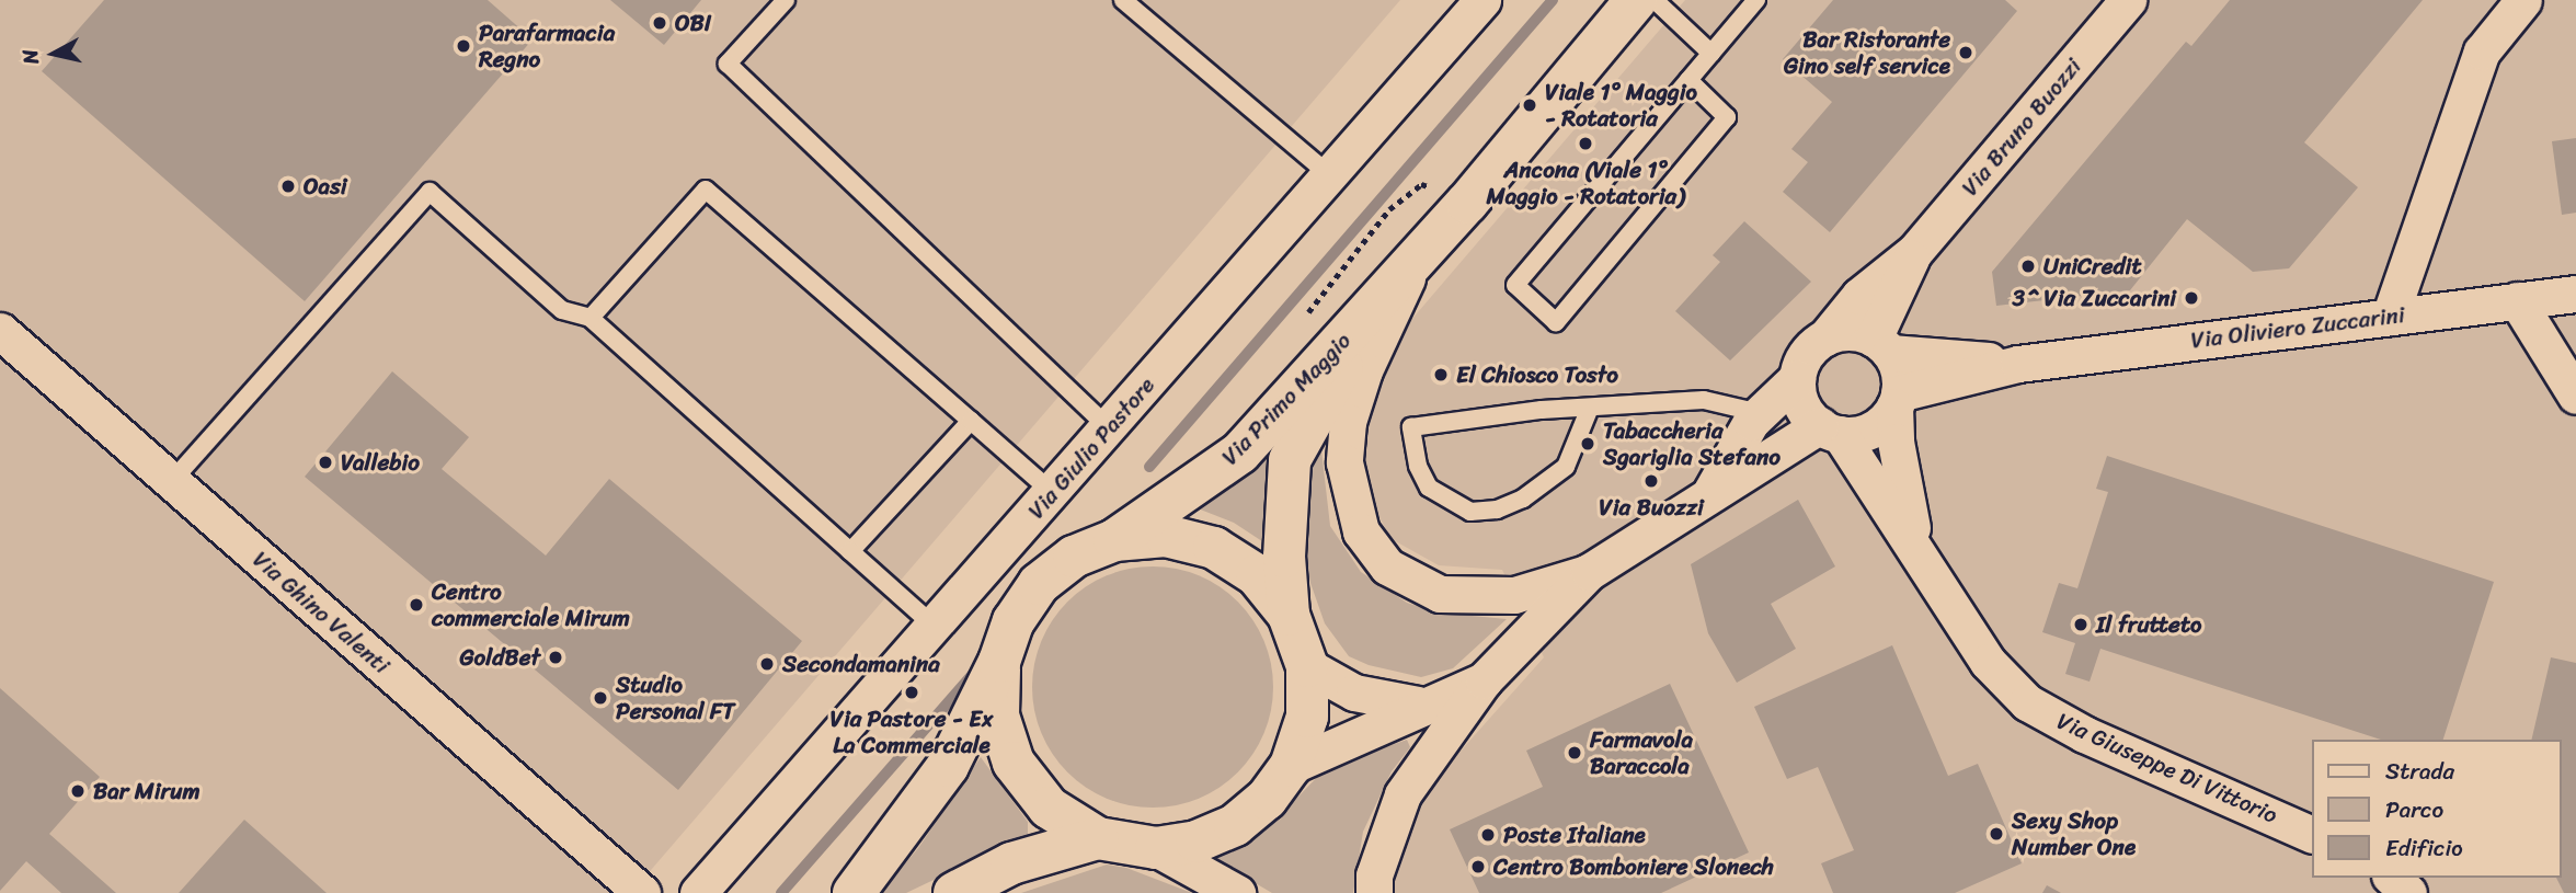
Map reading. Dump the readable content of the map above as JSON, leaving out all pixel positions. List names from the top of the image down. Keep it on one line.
{"streets":{"main road":["Via Primo Maggio"],"street":["Via Bruno Buozzi","Via Oliviero Zuccarini","Via Giulio Pastore","Via Ghino Valenti","Via Giuseppe Di Vittorio"]},"crossings":[["Via Bruno Buozzi","Via Oliviero Zuccarini"],["Via Bruno Buozzi","Via Primo Maggio"],["Via Bruno Buozzi","Via Giuseppe Di Vittorio"],["Via Oliviero Zuccarini","Via Giuseppe Di Vittorio"]],"places":["OBI","Parafarmacia Regno","Bar Ristorante Gino self service","Viale 1° Maggio - Rotatoria","Ancona (Viale 1° Maggio - Rotatoria)","Oasi","UniCredit","3^ Via Zuccarini","El Chiosco Tosto","Tabaccheria Sgariglia Stefano","Vallebio","Via Buozzi","Centro commerciale Mirum","Il frutteto","GoldBet","Secondamanina","Via Pastore - Ex La Commerciale","Studio Personal FT","Farmavola Baraccola","Bar Mirum","Sexy Shop Number One","Poste Italiane","Centro Bomboniere Slonech"],"legend":["Strada","Parco","Edificio"],"north":"left"}
